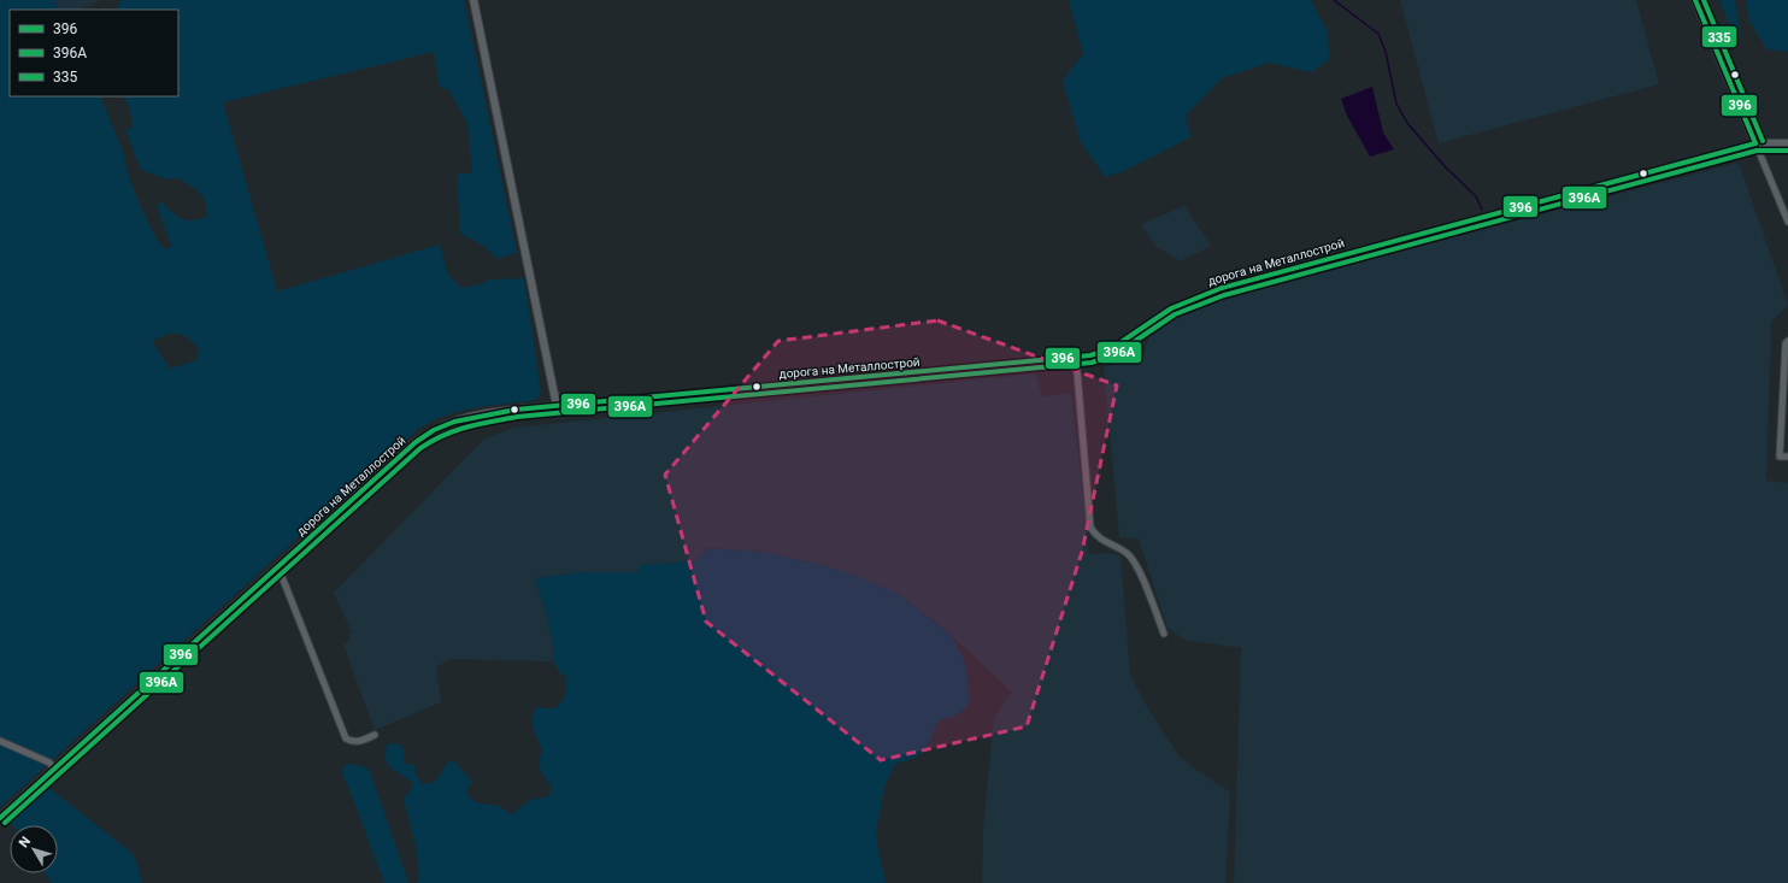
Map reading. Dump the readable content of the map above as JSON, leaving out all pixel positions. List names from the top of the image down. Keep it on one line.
{"streets":{"street":["дорога на Металлострой"]},"lines":["transit line 396","transit line 335","transit line 396А"],"legend":["396","396А","335"],"north":"top left"}
